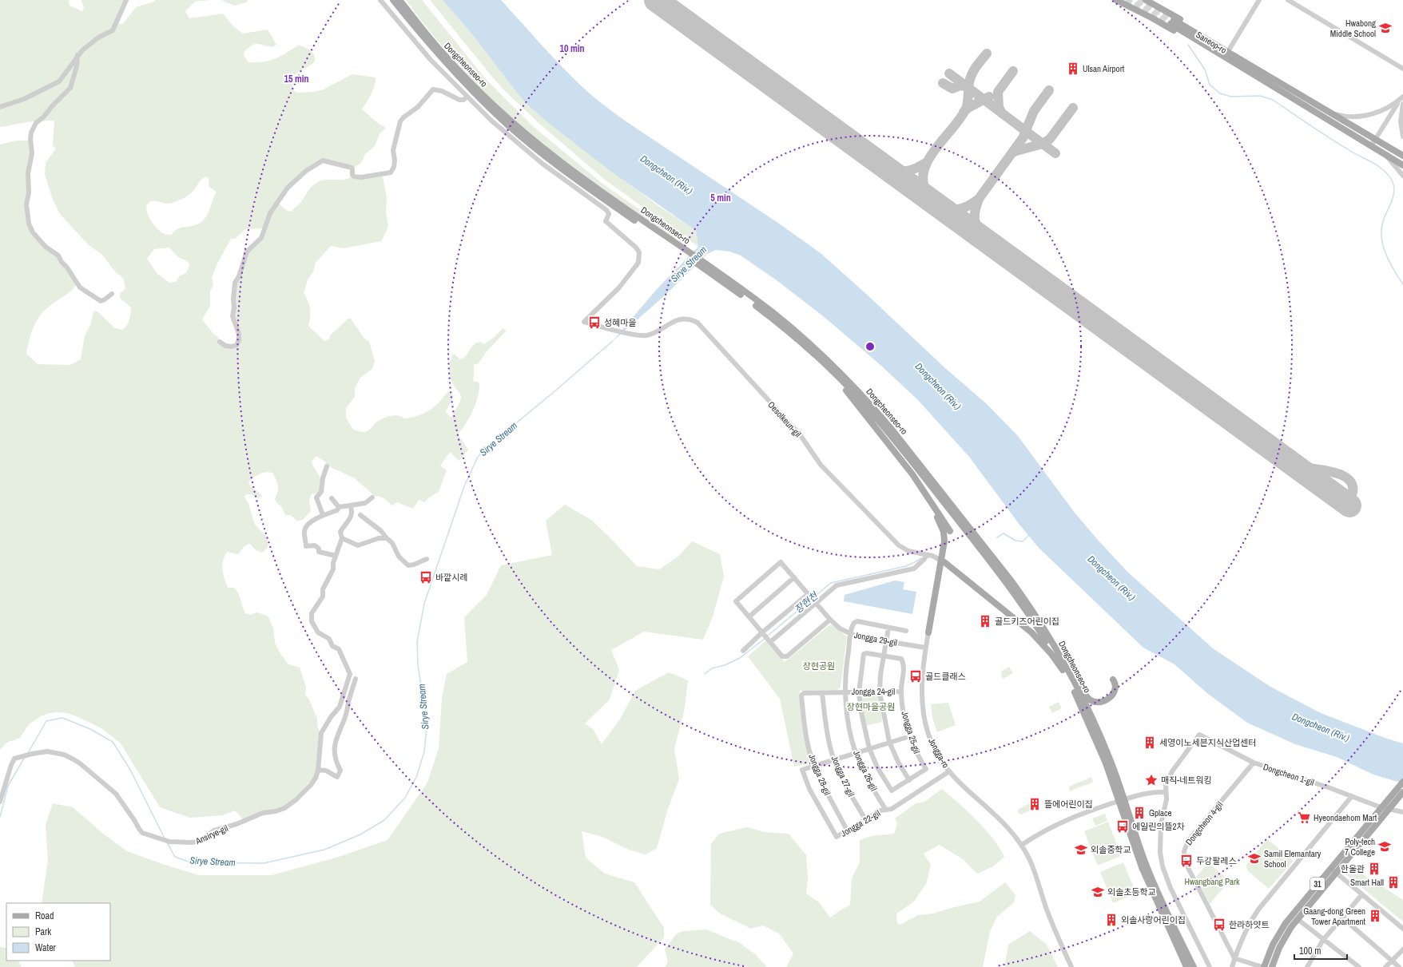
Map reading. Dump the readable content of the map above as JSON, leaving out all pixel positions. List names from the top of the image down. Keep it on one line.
{"streets":{"main road":["Saneop-ro","Dongcheonseo-ro","31"],"street":["Oesolkeun-gil","Jongga 29-gil","Jongga 24-gil","Jongga 25-gil","Jongga-ro","Jongga 26-gil","Jongga 28-gil","Dongcheon 1-gil","Jongga 27-gil","Jongga 22-gil","Dongcheon 4-gil","Ansirye-gil"]},"crossings":[["Jongga 29-gil","Jongga-ro"],["Jongga 29-gil","Jongga 26-gil"],["Jongga 24-gil","Jongga 25-gil"],["Jongga 24-gil","Jongga 26-gil"],["Jongga 24-gil","Jongga 28-gil"],["Jongga 24-gil","Jongga 27-gil"],["Jongga-ro","Jongga 22-gil"],["Jongga 26-gil","Jongga 22-gil"],["Jongga 28-gil","Jongga 22-gil"],["Dongcheon 1-gil","Dongcheon 4-gil"],["Dongcheon 1-gil","31"],["Jongga 27-gil","Jongga 22-gil"]],"water":["Dongcheon (Riv.)","Sirye Stream","장현천"],"parks":["장현공원","장현마을공원","Hwangbang Park"],"places":{"school or university":["Hwabong Middle School","Poly-tech 7 College","외솔중학교","Samil Elemantary School","외솔초등학교"],"building":["Ulsan Airport","골드키즈어린이집","세영이노세븐지식산업센터","뜰에어린이집","Gplace","한울관","Smart Hall","Gaang-dong Green Tower Apartment","외솔사랑어린이집"],"bus stop":["성혜마을","바깥시례","골드클래스","에일린의뜰2차","두강팔레스","한라하얏트"],"place":["매직-네트워킹"],"supermarket":["Hyeondaehom Mart"]},"legend":["Road","Park","Water"],"scale_bar":"100 m","rings":["10 min","15 min","5 min"]}
